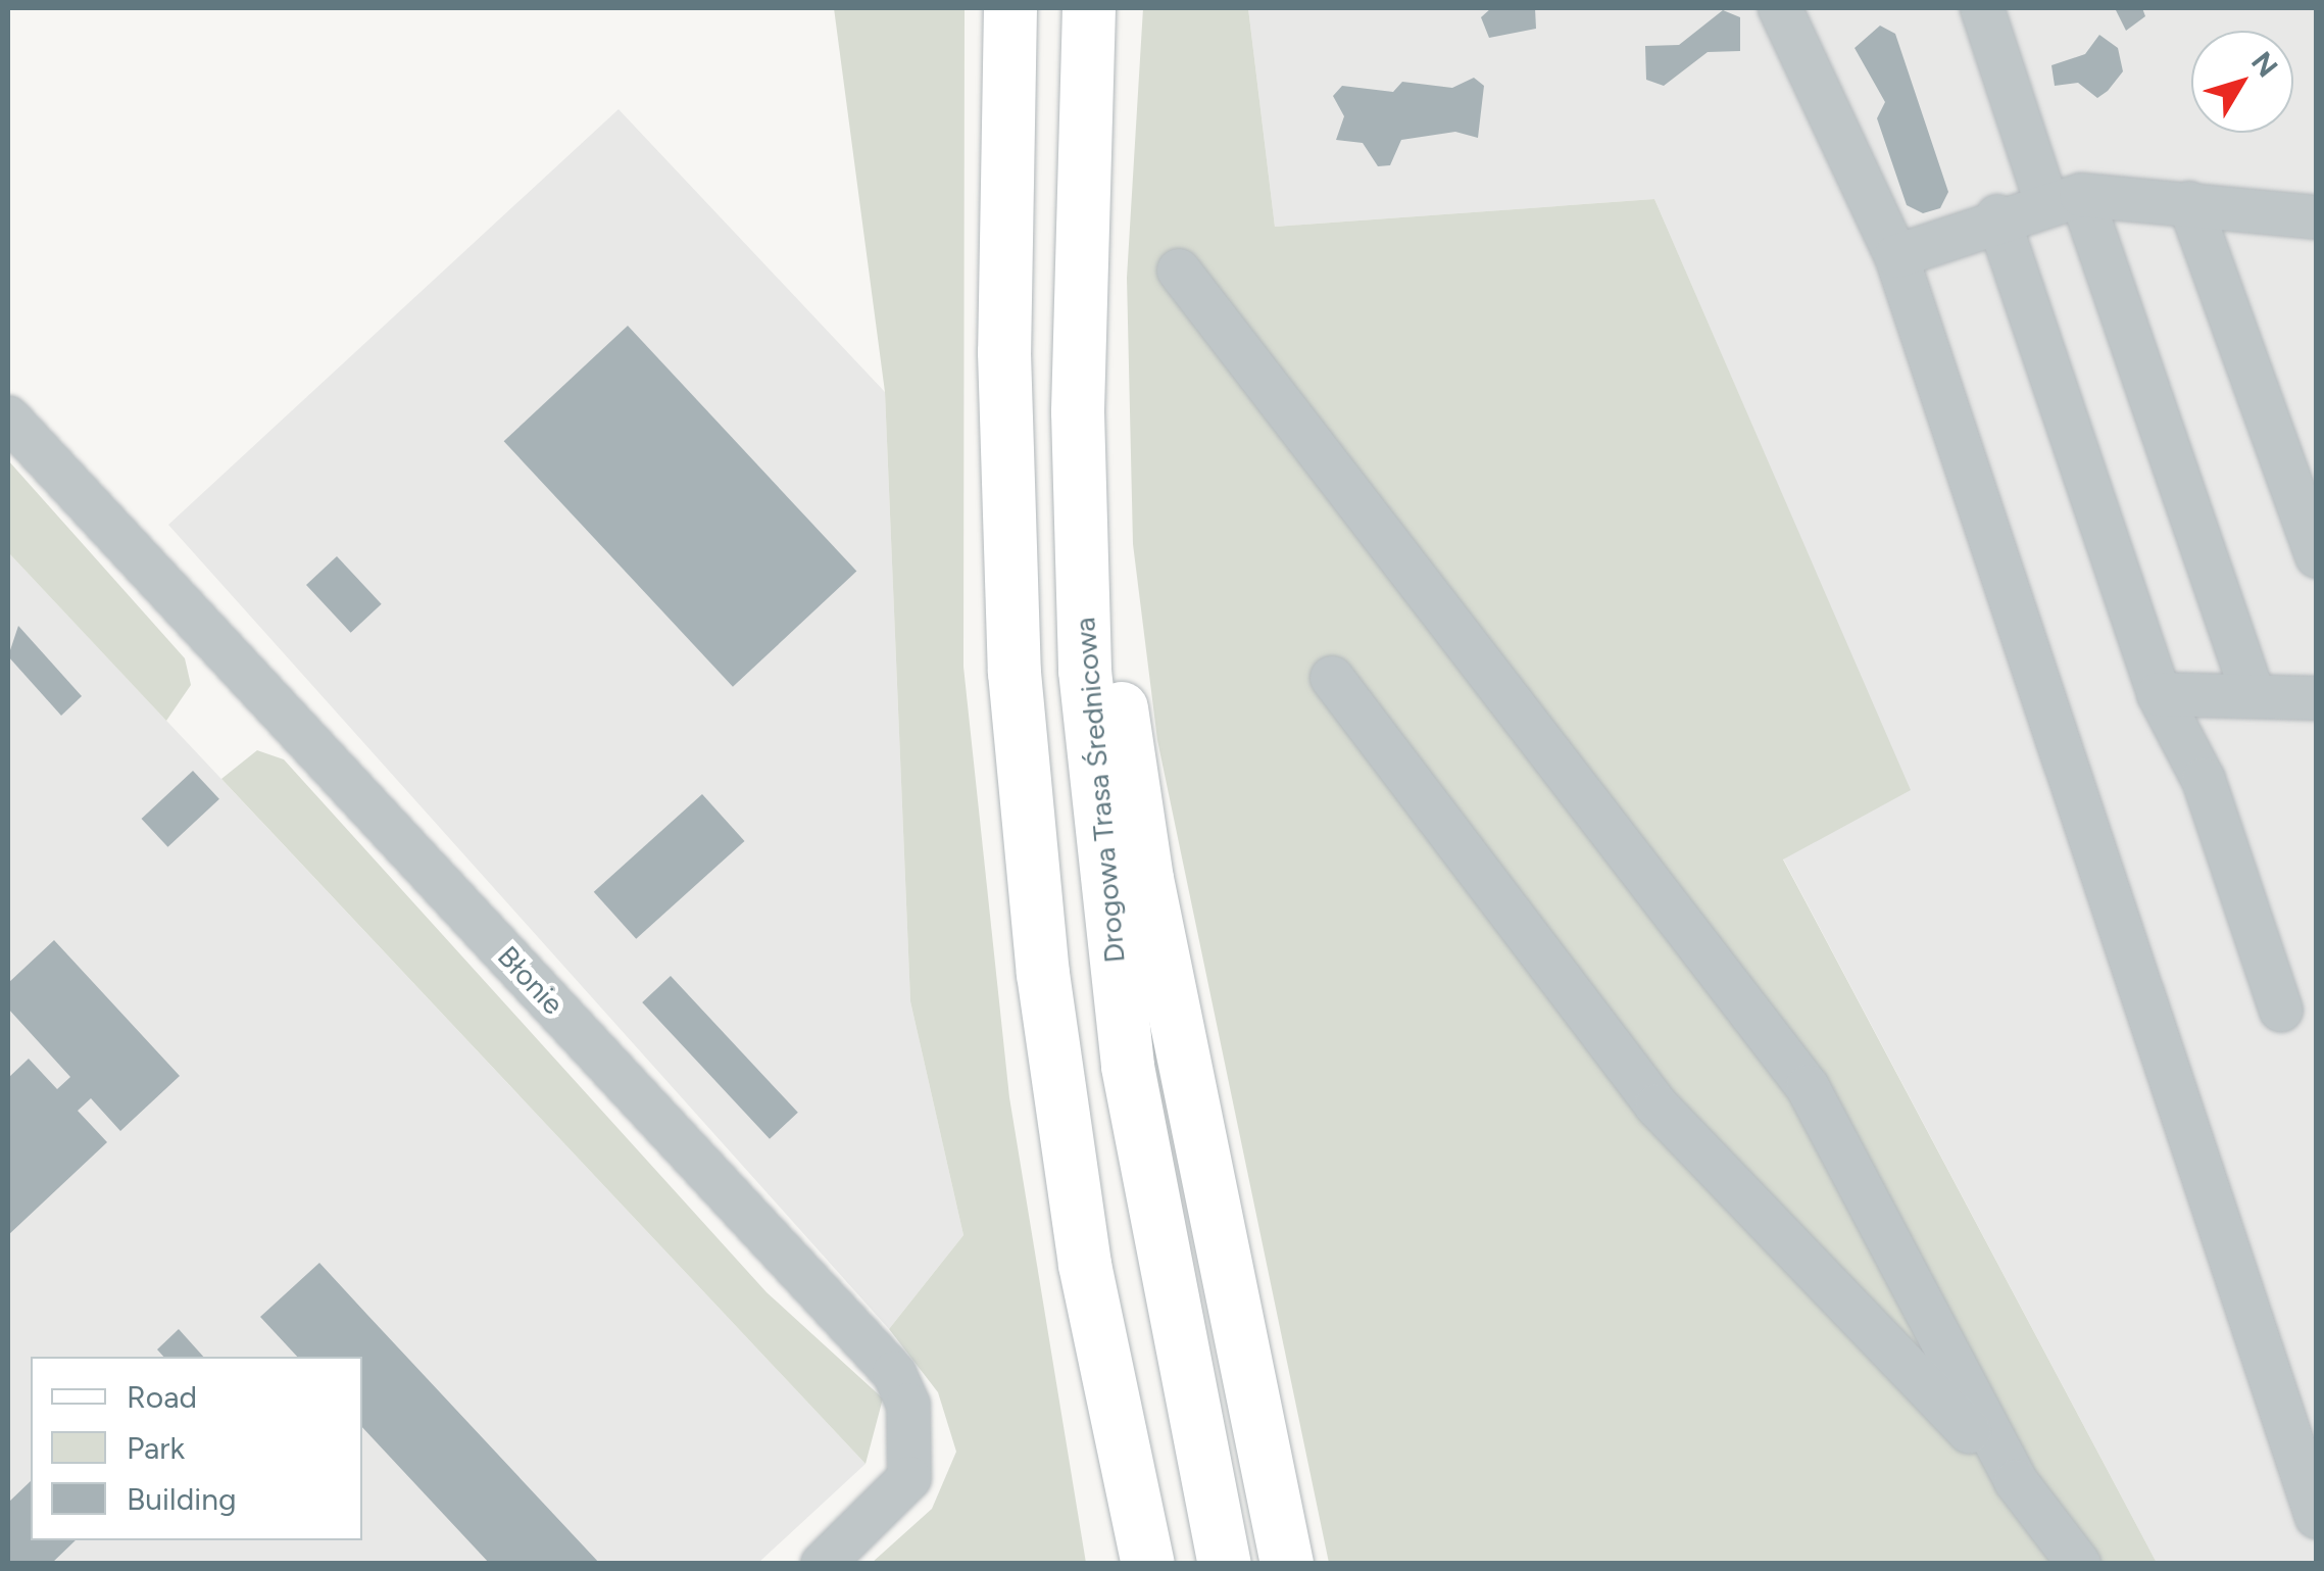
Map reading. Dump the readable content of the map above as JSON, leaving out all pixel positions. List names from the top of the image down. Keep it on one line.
{"streets":{"main road":["Drogowa Trasa Średnicowa"],"lane":["Błonie"]},"legend":["Road","Park","Building"],"north":"top right"}
